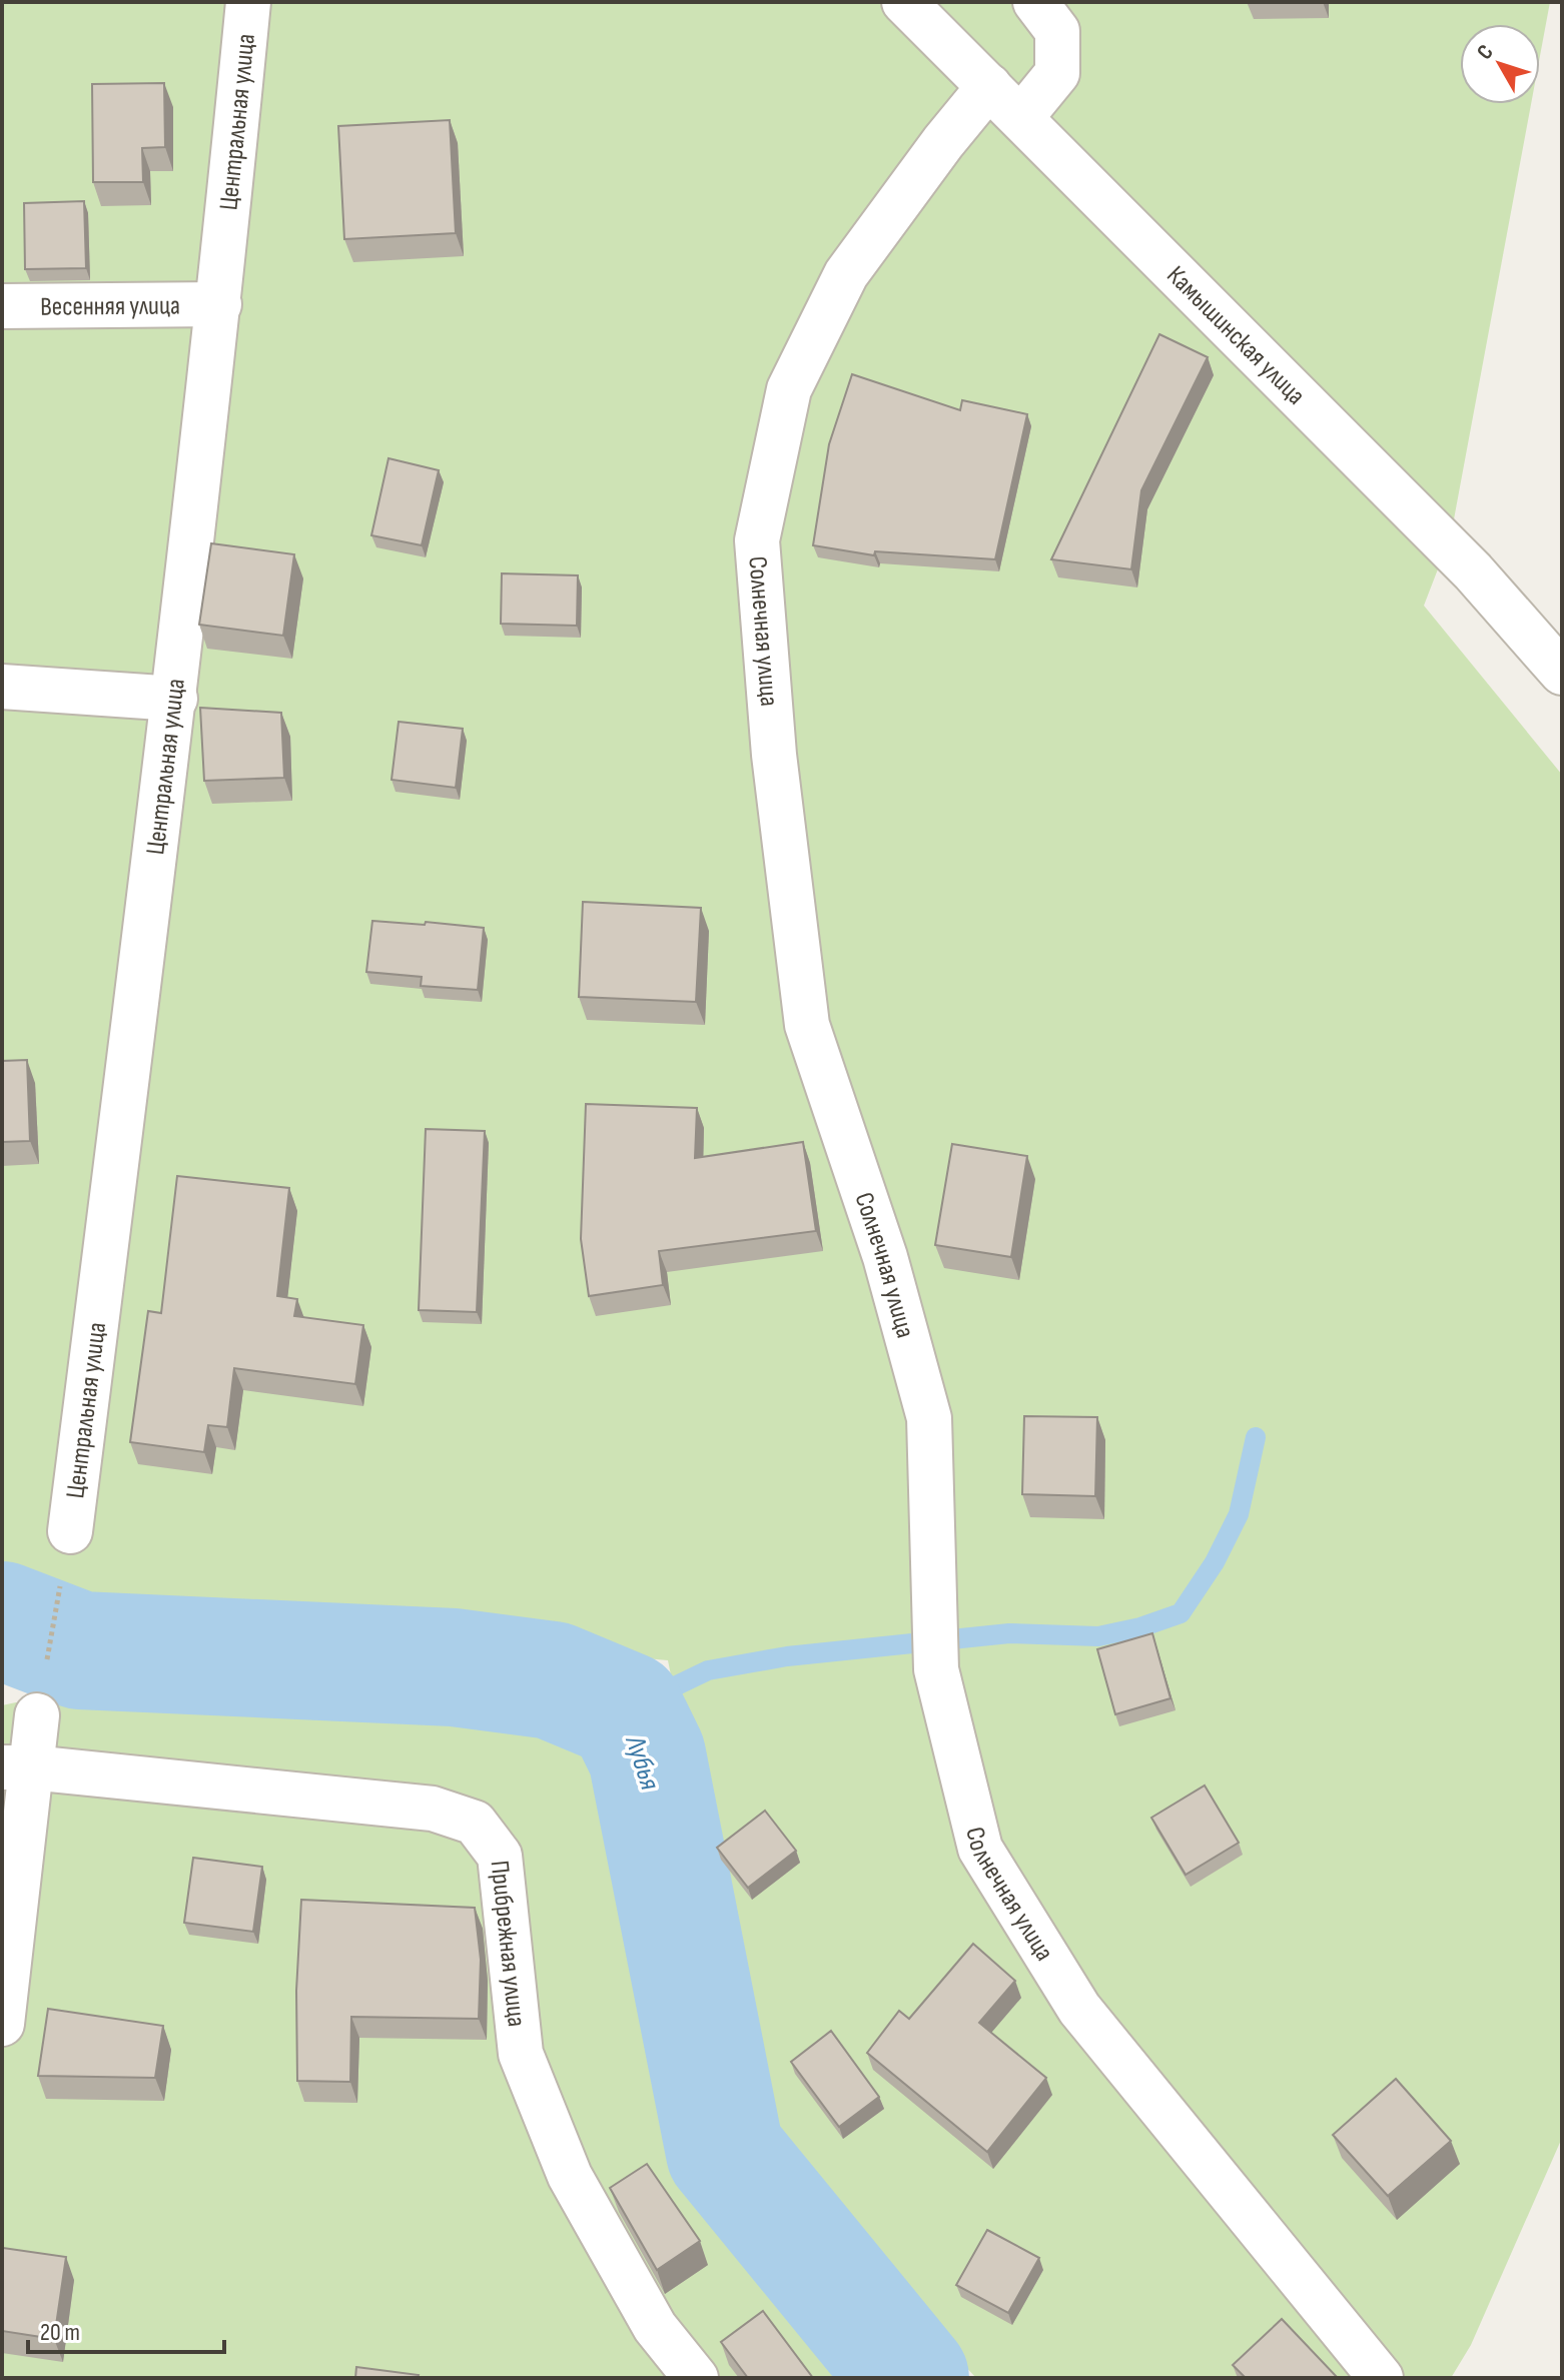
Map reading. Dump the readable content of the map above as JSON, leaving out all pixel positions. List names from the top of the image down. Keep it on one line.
{"streets":{"street":["Центральная улица","Весенняя улица","Камышинская улица","Солнечная улица","Прибрежная улица"]},"crossings":[["Центральная улица","Весенняя улица"],["Камышинская улица","Солнечная улица"]],"water":["Лубья"],"scale_bar":"20 m","north":"top left"}
